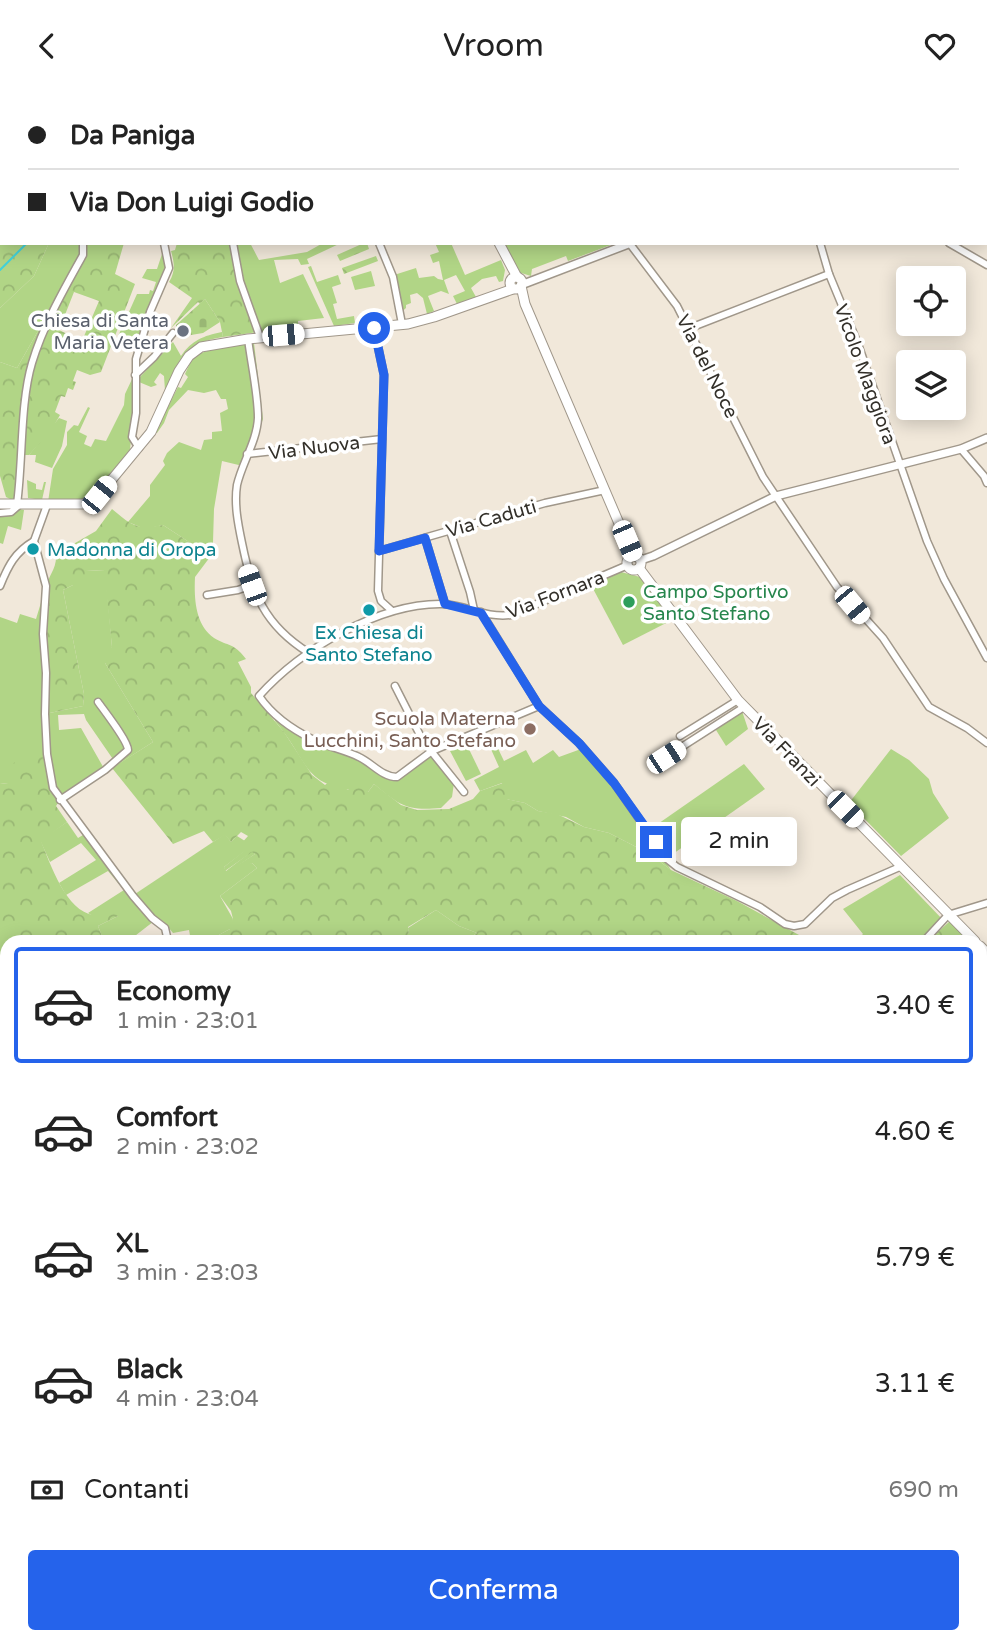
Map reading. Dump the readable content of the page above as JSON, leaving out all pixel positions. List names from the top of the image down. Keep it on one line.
{"streets":{"main road":["Via Franzi"],"street":["Via del Noce","Vicolo Maggiora","Via Nuova","Via Caduti","Via Fornara"]},"crossings":[["Via Caduti","Via Franzi"]],"places":["Chiesa di Santa Maria Vetera","Madonna di Oropa","Campo Sportivo Santo Stefano","Ex Chiesa di Santo Stefano","Scuola Materna Lucchini, Santo Stefano"],"page":{"header":"Vroom","banner":["Da Paniga","Via Don Luigi Godio"],"bubble":"2 min","list":[{"name":"Economy","note":"1 min · 23:01","value":"3.40 €"},{"name":"Comfort","note":"2 min · 23:02","value":"4.60 €"},{"name":"XL","note":"3 min · 23:03","value":"5.79 €"},{"name":"Black","note":"4 min · 23:04","value":"3.11 €"}],"pay":["Contanti","690 m"],"buttons":"Conferma"}}
